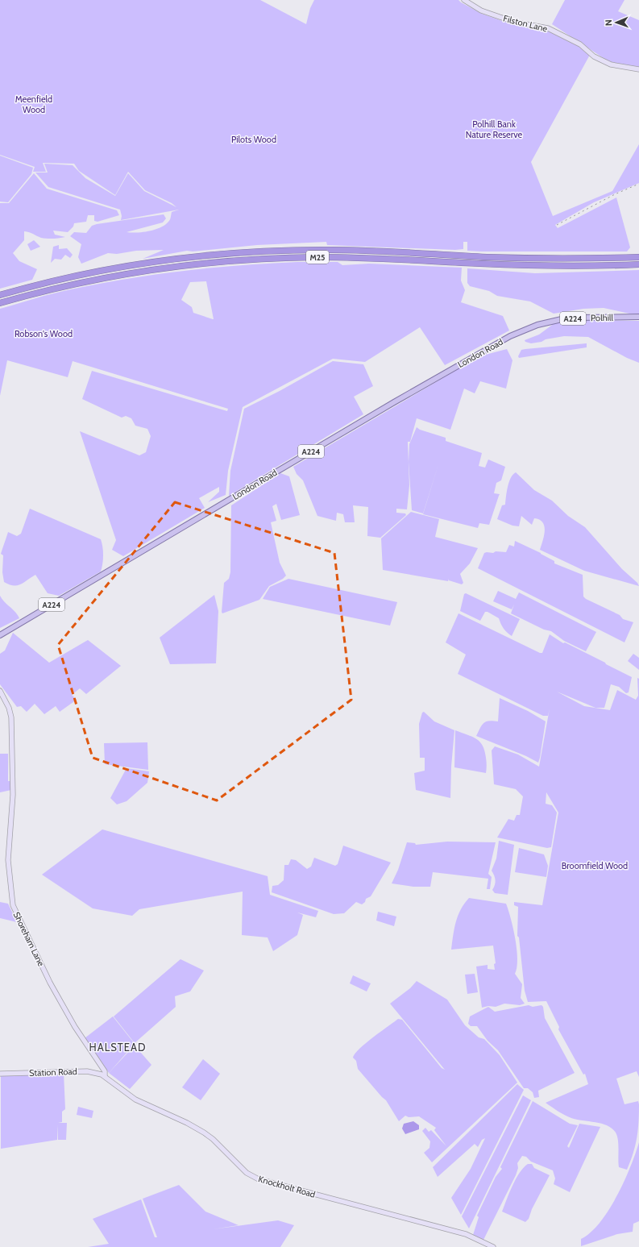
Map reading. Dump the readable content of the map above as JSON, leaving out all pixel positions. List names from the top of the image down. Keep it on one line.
{"streets":{"highway":["M25"],"main road":["Polhill","A224","London Road"],"street":["Filston Lane","Shoreham Lane","Station Road","Knockholt Road"]},"crossings":[["Polhill","London Road"],["Shoreham Lane","Station Road"],["Shoreham Lane","Knockholt Road"],["Station Road","Knockholt Road"]],"districts":["HALSTEAD"],"parks":["Meenfield Wood","Polhill Bank Nature Reserve","Pilots Wood","Robson's Wood","Broomfield Wood"],"north":"left"}
